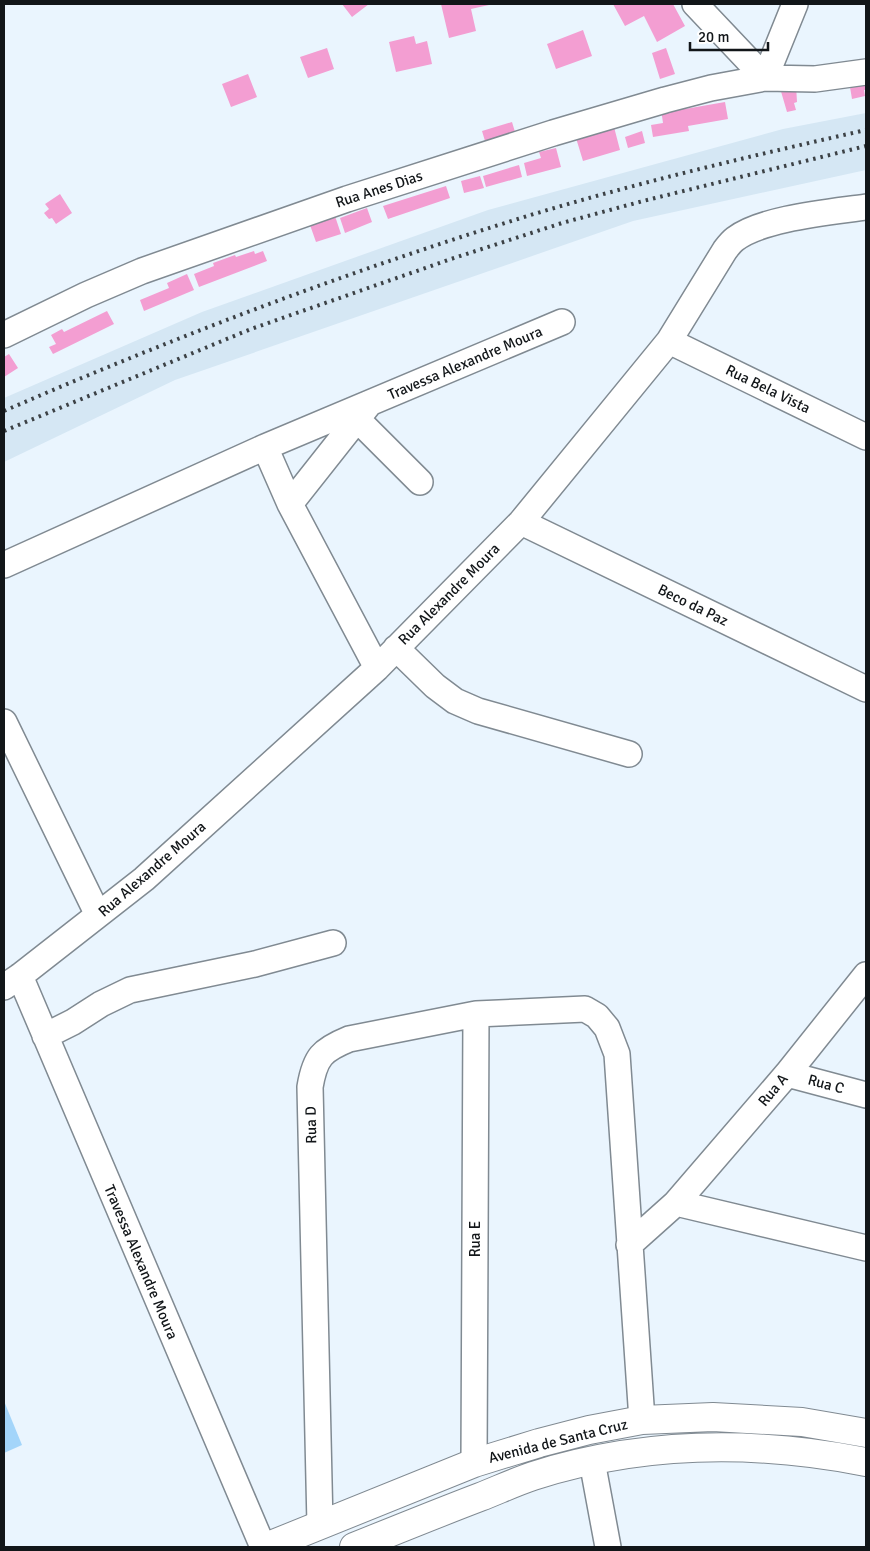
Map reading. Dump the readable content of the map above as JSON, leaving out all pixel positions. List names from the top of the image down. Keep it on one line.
{"streets":{"main road":["Avenida de Santa Cruz"],"street":["Rua Anes Dias","Travessa Alexandre Moura","Rua Bela Vista","Rua Alexandre Moura","Beco da Paz","Rua C","Rua A","Rua D","Rua E"]},"crossings":[["Travessa Alexandre Moura","Rua Alexandre Moura"],["Travessa Alexandre Moura","Avenida de Santa Cruz"],["Rua Bela Vista","Rua Alexandre Moura"],["Rua Alexandre Moura","Beco da Paz"],["Rua C","Rua A"],["Rua A","Rua D"],["Rua D","Rua E"],["Rua D","Avenida de Santa Cruz"],["Rua E","Avenida de Santa Cruz"]],"scale_bar":"20 m"}
